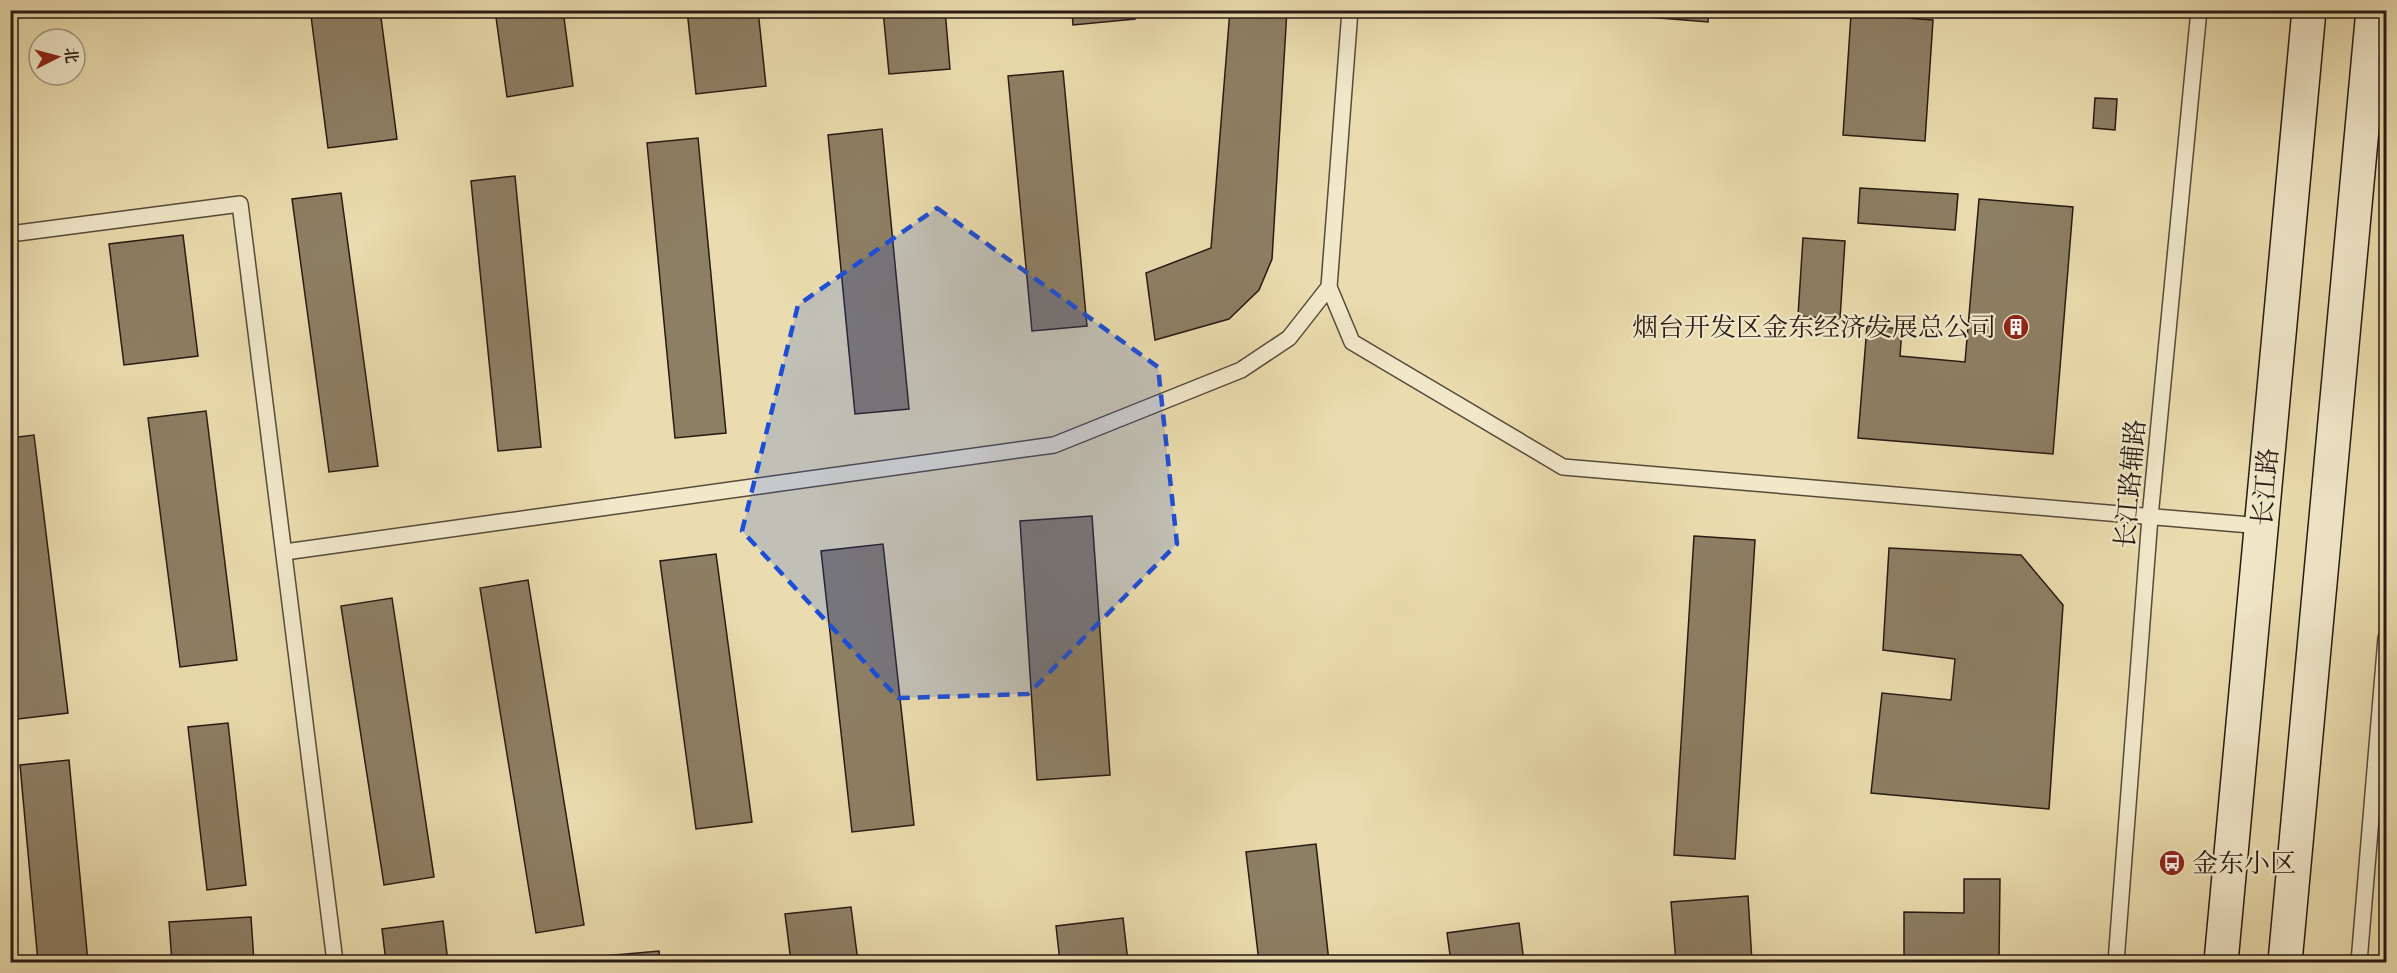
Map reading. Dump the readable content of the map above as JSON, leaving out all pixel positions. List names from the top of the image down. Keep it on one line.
{"streets":{"main road":["长江路"],"lane":["长江路辅路"]},"places":{"building":["烟台开发区金东经济发展总公司"],"bus stop":["金东小区"]},"north":"right"}
